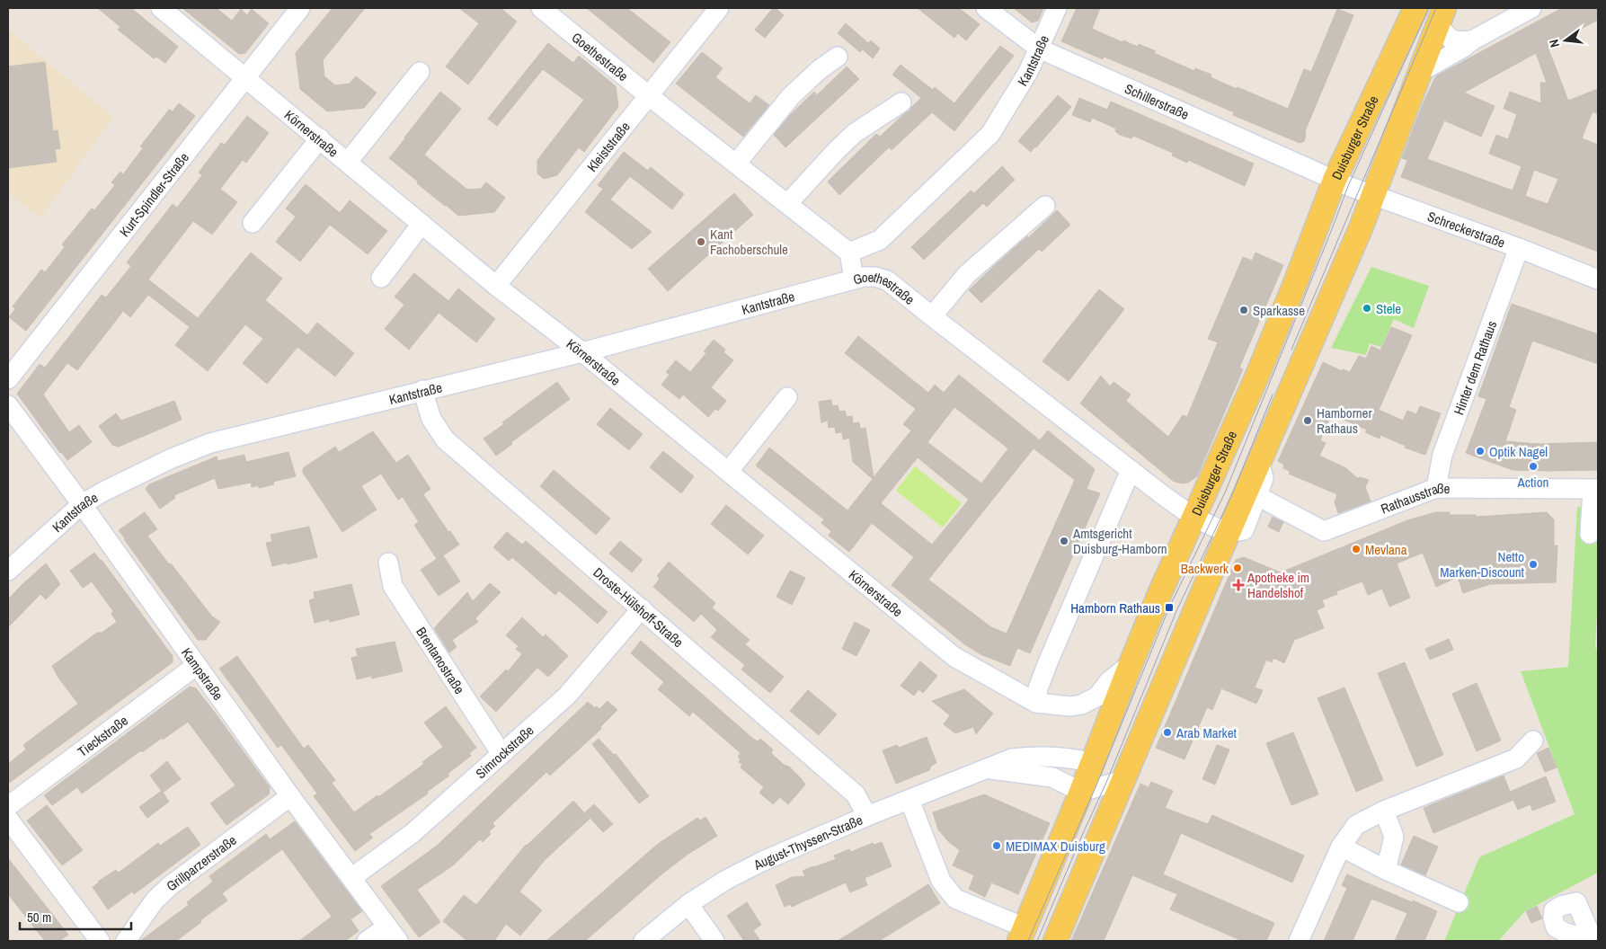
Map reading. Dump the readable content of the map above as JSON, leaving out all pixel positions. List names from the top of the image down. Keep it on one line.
{"streets":{"main road":["Duisburger Straße"],"street":["Goethestraße","Kantstraße","Schillerstraße","Körnerstraße","Kleiststraße","Kurt-Spindler-Straße","Schreckerstraße","Hinter dem Rathaus","Rathausstraße","Droste-Hülshoff-Straße","Brentanostraße","Kampstraße","Tieckstraße","Simrockstraße","August-Thyssen-Straße","Grillparzerstraße"]},"crossings":[["Goethestraße","Kantstraße"],["Goethestraße","Duisburger Straße"],["Goethestraße","Kleiststraße"],["Kantstraße","Schillerstraße"],["Kantstraße","Körnerstraße"],["Kantstraße","Droste-Hülshoff-Straße"],["Kantstraße","Kampstraße"],["Schillerstraße","Duisburger Straße"],["Schillerstraße","Schreckerstraße"],["Körnerstraße","Kleiststraße"],["Körnerstraße","Kurt-Spindler-Straße"],["Duisburger Straße","Schreckerstraße"],["Duisburger Straße","August-Thyssen-Straße"],["Schreckerstraße","Hinter dem Rathaus"],["Hinter dem Rathaus","Rathausstraße"],["Droste-Hülshoff-Straße","Simrockstraße"],["Droste-Hülshoff-Straße","August-Thyssen-Straße"],["Brentanostraße","Simrockstraße"],["Kampstraße","Tieckstraße"],["Kampstraße","Simrockstraße"],["Kampstraße","Grillparzerstraße"]],"places":{"other":["Kant Fachoberschule","Stele","Sparkasse","Hamborner Rathaus","Optik Nagel","Action","Amtsgericht Duisburg-Hamborn","Mevlana","Netto Marken-Discount","Backwerk","Arab Market","MEDIMAX Duisburg"],"health":["Apotheke im Handelshof"],"transit":["Hamborn Rathaus"]},"scale_bar":"50 m","north":"left"}
